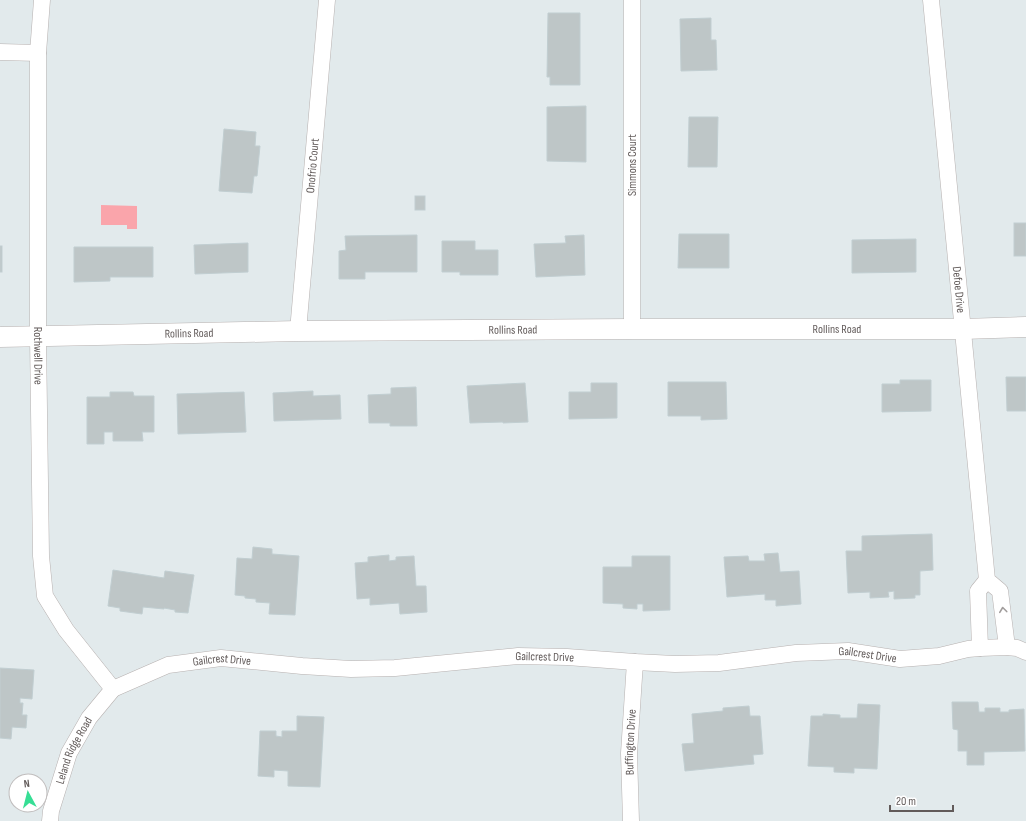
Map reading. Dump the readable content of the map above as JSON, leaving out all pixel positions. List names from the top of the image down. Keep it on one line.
{"streets":{"street":["Simmons Court","Onofrio Court","Defoe Drive","Rollins Road","Rothwell Drive","Gailcrest Drive","Buffington Drive","Leland Ridge Road"]},"crossings":[["Simmons Court","Rollins Road"],["Onofrio Court","Rollins Road"],["Defoe Drive","Rollins Road"],["Rollins Road","Rothwell Drive"],["Rothwell Drive","Gailcrest Drive"],["Rothwell Drive","Leland Ridge Road"],["Gailcrest Drive","Buffington Drive"],["Gailcrest Drive","Leland Ridge Road"]],"scale_bar":"20 m","north":"top"}
